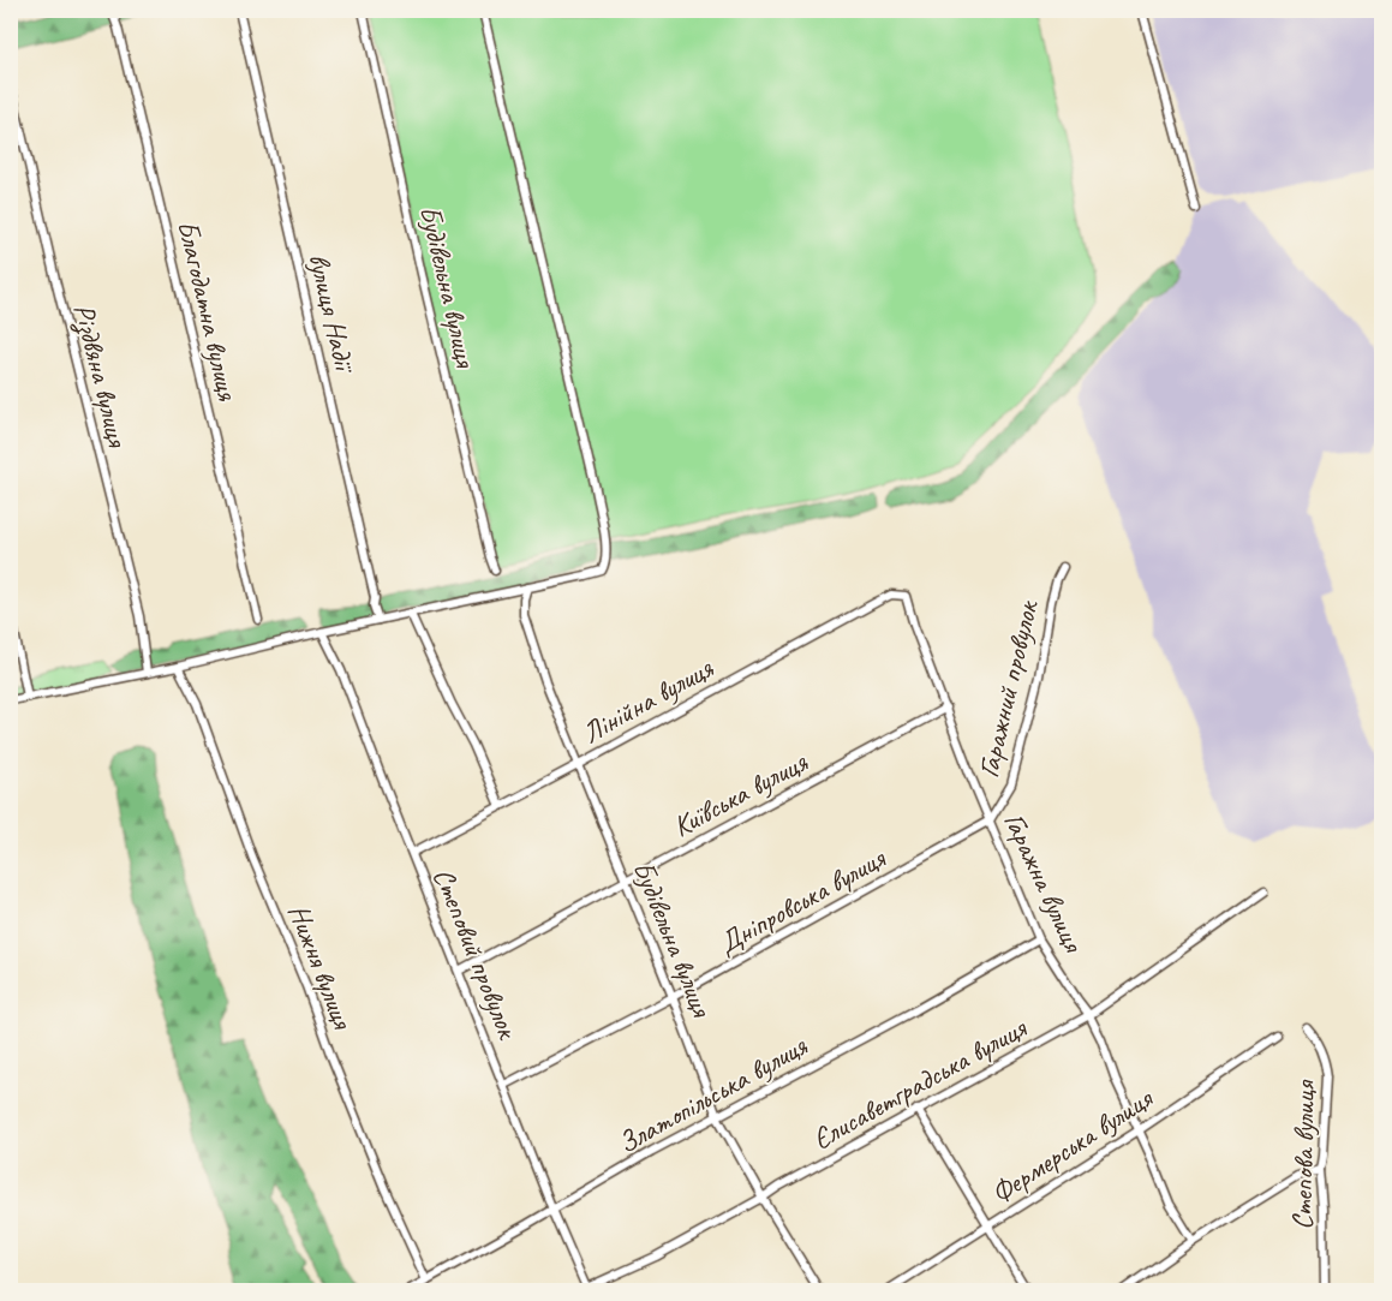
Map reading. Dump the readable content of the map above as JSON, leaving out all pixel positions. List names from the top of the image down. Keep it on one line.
{"streets":{"street":["Будівельна вулиця","Благодатна вулиця","вулиця Надії","Різдвяна вулиця","Гаражний провулок","Лінійна вулиця","Київська вулиця","Гаражна вулиця","Дніпровська вулиця","Степовий провулок","Нижня вулиця","Єлисаветградська вулиця","Златопільська вулиця","Фермерська вулиця","Степова вулиця"]},"crossings":[["Будівельна вулиця","Лінійна вулиця"],["Будівельна вулиця","Київська вулиця"],["Будівельна вулиця","Дніпровська вулиця"],["Будівельна вулиця","Єлисаветградська вулиця"],["Будівельна вулиця","Златопільська вулиця"],["Гаражний провулок","Гаражна вулиця"],["Гаражний провулок","Дніпровська вулиця"],["Лінійна вулиця","Гаражна вулиця"],["Лінійна вулиця","Степовий провулок"],["Київська вулиця","Гаражна вулиця"],["Київська вулиця","Степовий провулок"],["Гаражна вулиця","Дніпровська вулиця"],["Гаражна вулиця","Єлисаветградська вулиця"],["Гаражна вулиця","Златопільська вулиця"],["Гаражна вулиця","Фермерська вулиця"],["Дніпровська вулиця","Степовий провулок"],["Степовий провулок","Єлисаветградська вулиця"],["Степовий провулок","Златопільська вулиця"],["Нижня вулиця","Златопільська вулиця"]]}
